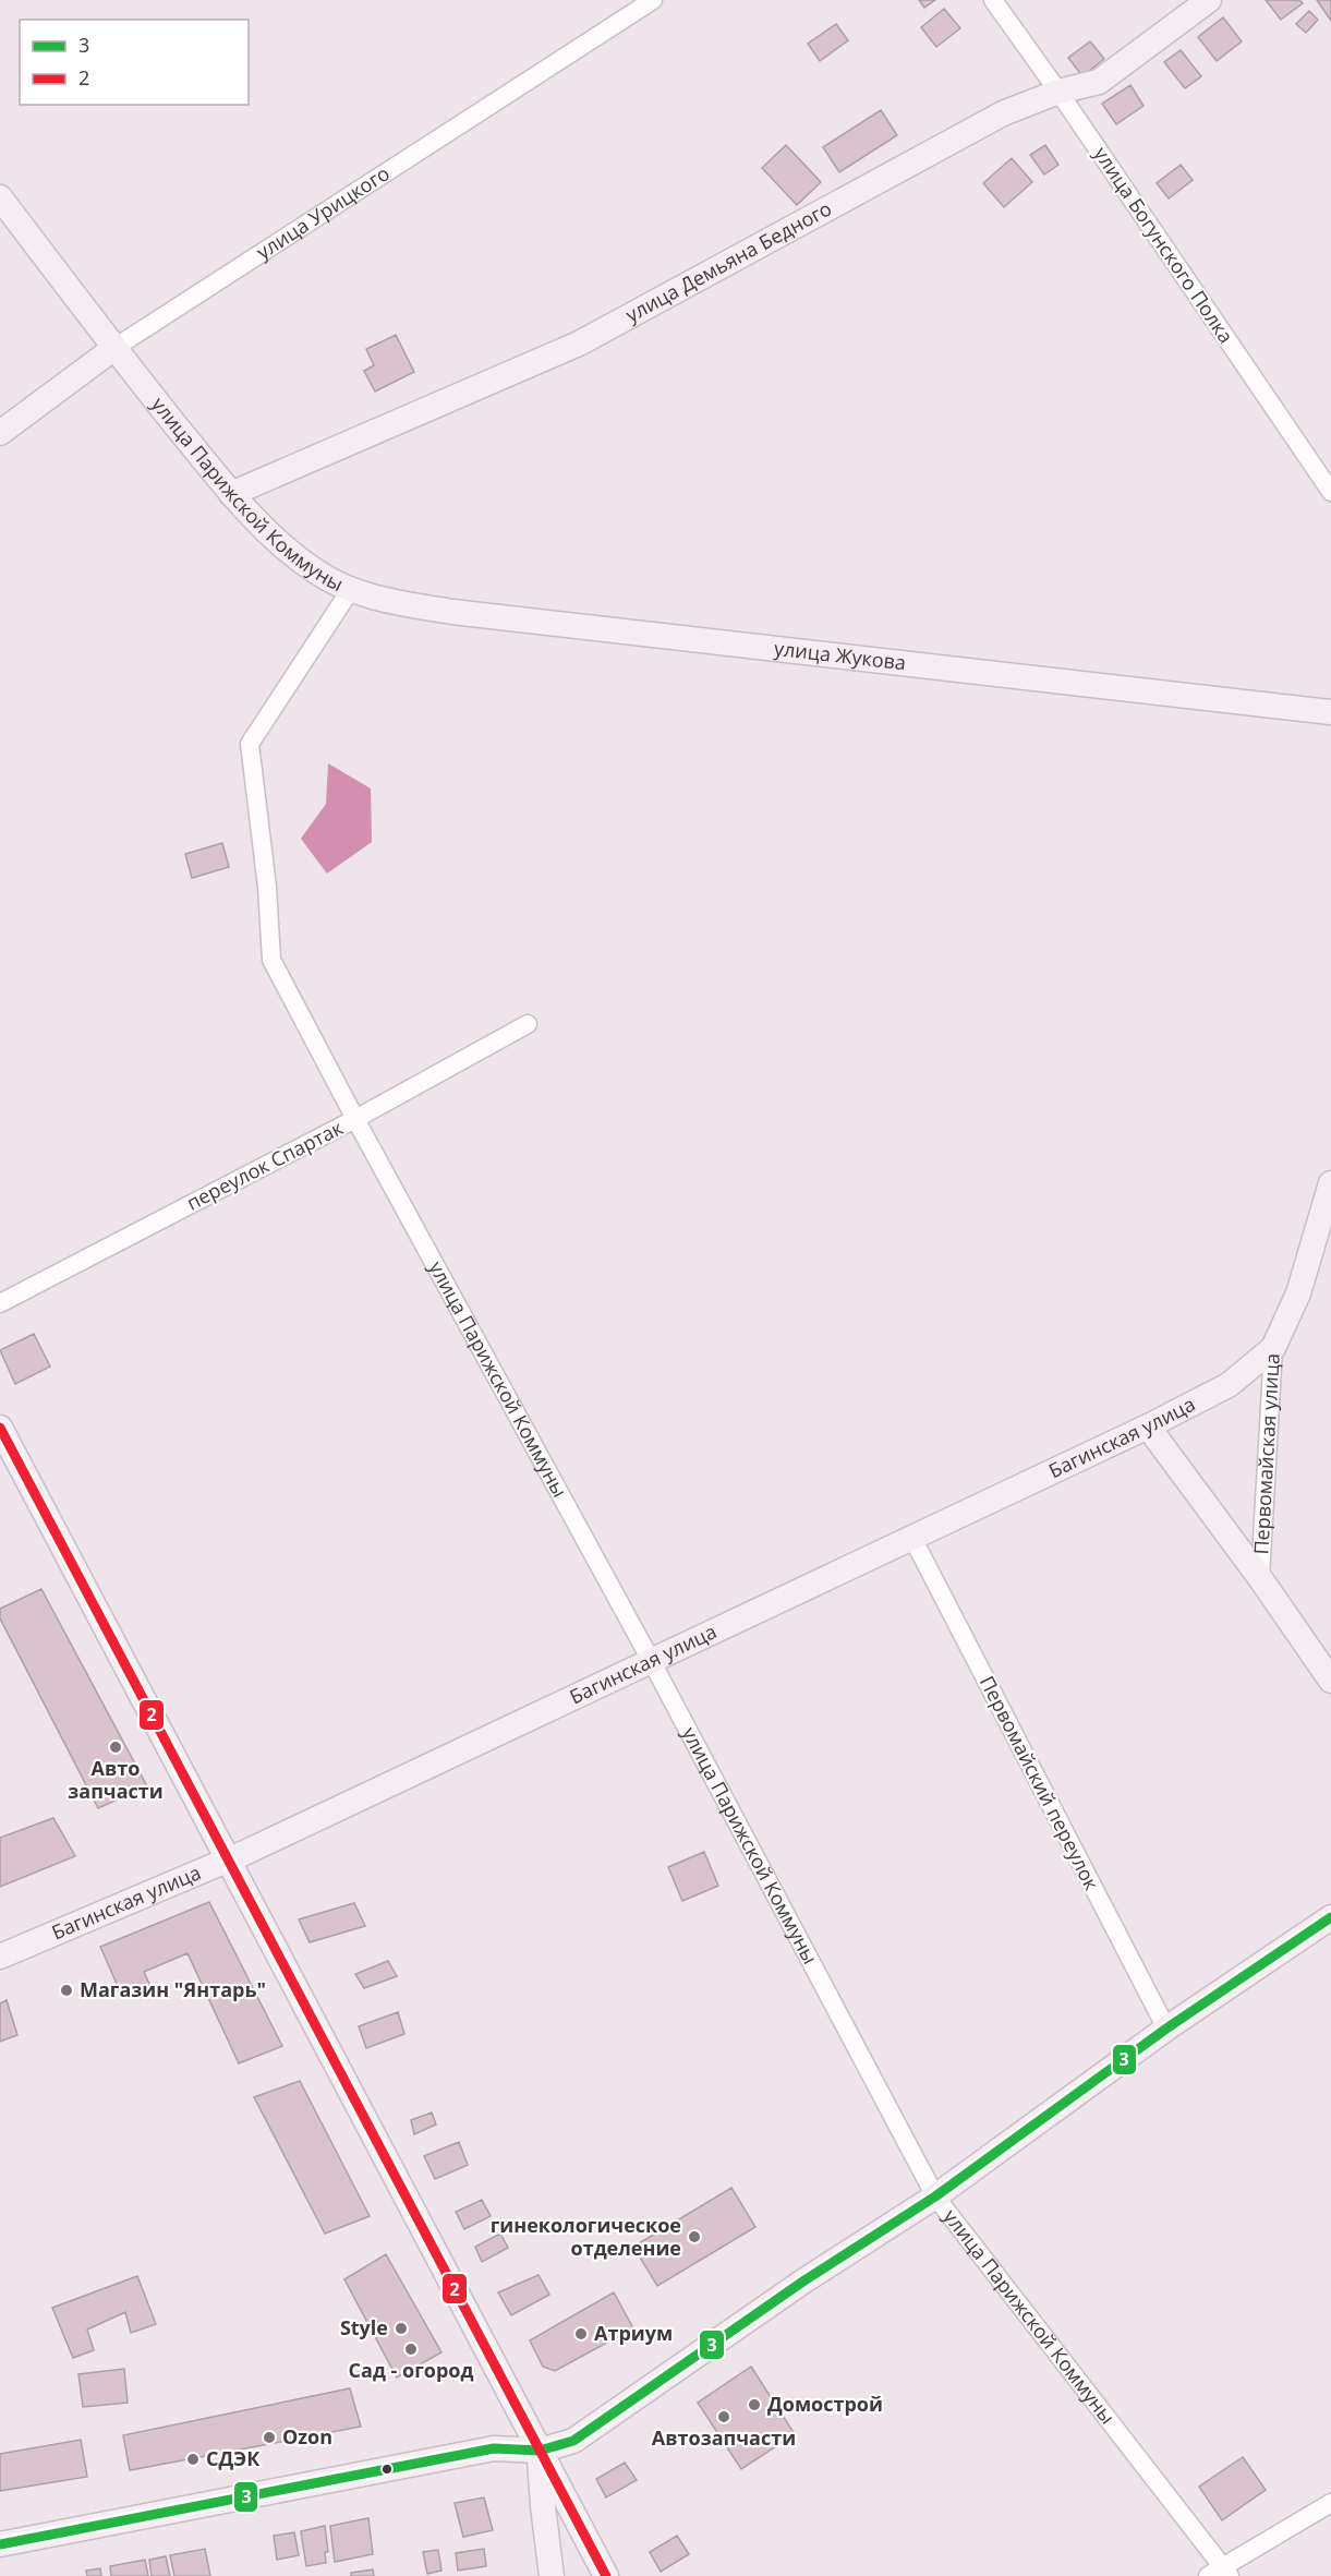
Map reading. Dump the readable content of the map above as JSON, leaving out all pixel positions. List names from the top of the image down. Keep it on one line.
{"streets":{"main road":["улица Урицкого","улица Демьяна Бедного","улица Парижской Коммуны","улица Жукова","Багинская улица","Первомайская улица"],"street":["улица Богунского Полка","переулок Спартак","Первомайский переулок"]},"crossings":[["улица Урицкого","улица Парижской Коммуны"],["улица Богунского Полка","улица Демьяна Бедного"],["улица Демьяна Бедного","улица Парижской Коммуны"],["улица Парижской Коммуны","улица Жукова"],["улица Парижской Коммуны","переулок Спартак"],["улица Парижской Коммуны","Багинская улица"],["Багинская улица","Первомайская улица"],["Багинская улица","Первомайский переулок"]],"places":["Авто запчасти","Магазин \"Янтарь\"","гинекологическое отделение","Style","Атриум","Сад - огород","Домострой","Автозапчасти","Ozon","СДЭК"],"lines":["transit line 2","transit line 3"],"legend":["3","2"]}
